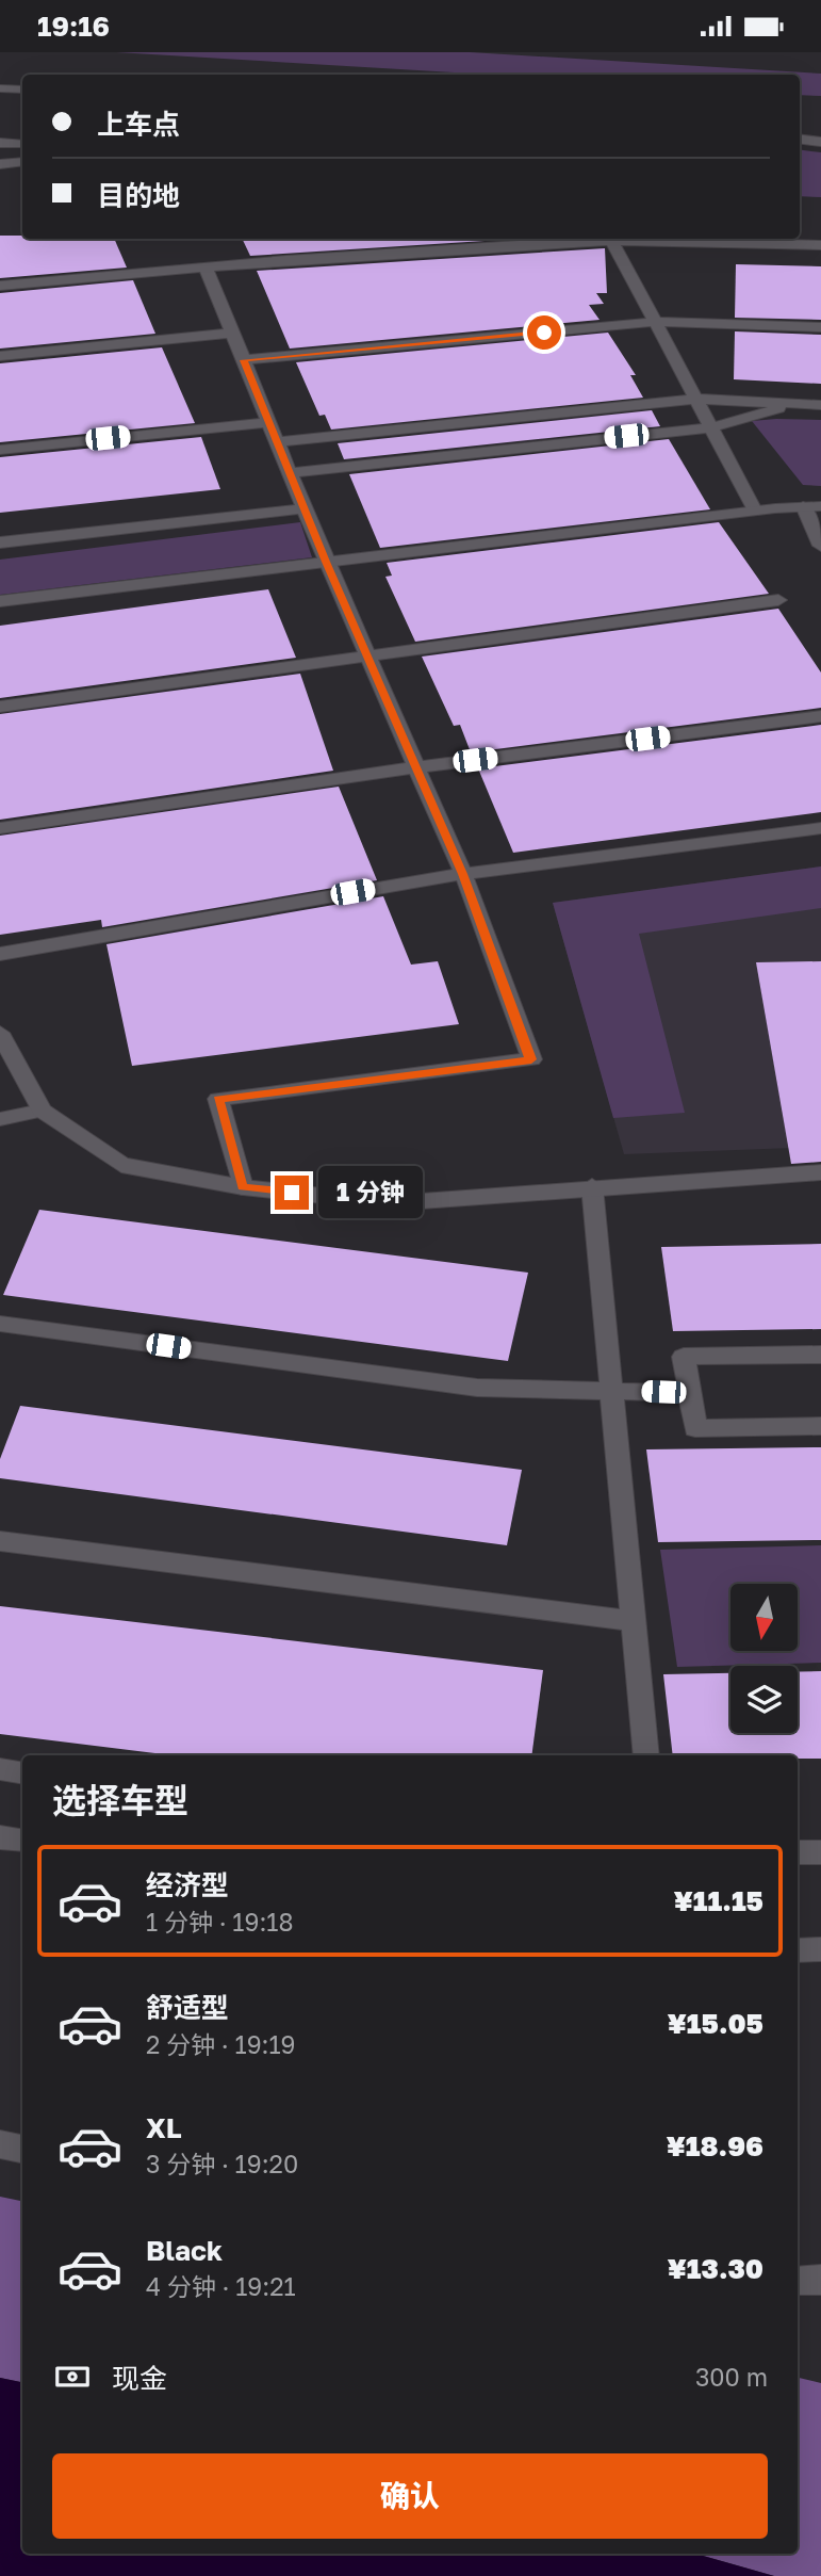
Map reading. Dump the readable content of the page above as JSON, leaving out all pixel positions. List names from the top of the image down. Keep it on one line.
{"north":"bottom","page":{"status":"19:16","banner":["上车点","目的地"],"bubble":"1 分钟","heading":"选择车型","list":[{"name":"经济型","note":"1 分钟 · 19:18","value":"¥11.15"},{"name":"舒适型","note":"2 分钟 · 19:19","value":"¥15.05"},{"name":"XL","note":"3 分钟 · 19:20","value":"¥18.96"},{"name":"Black","note":"4 分钟 · 19:21","value":"¥13.30"}],"pay":["现金","300 m"],"buttons":"确认"}}
